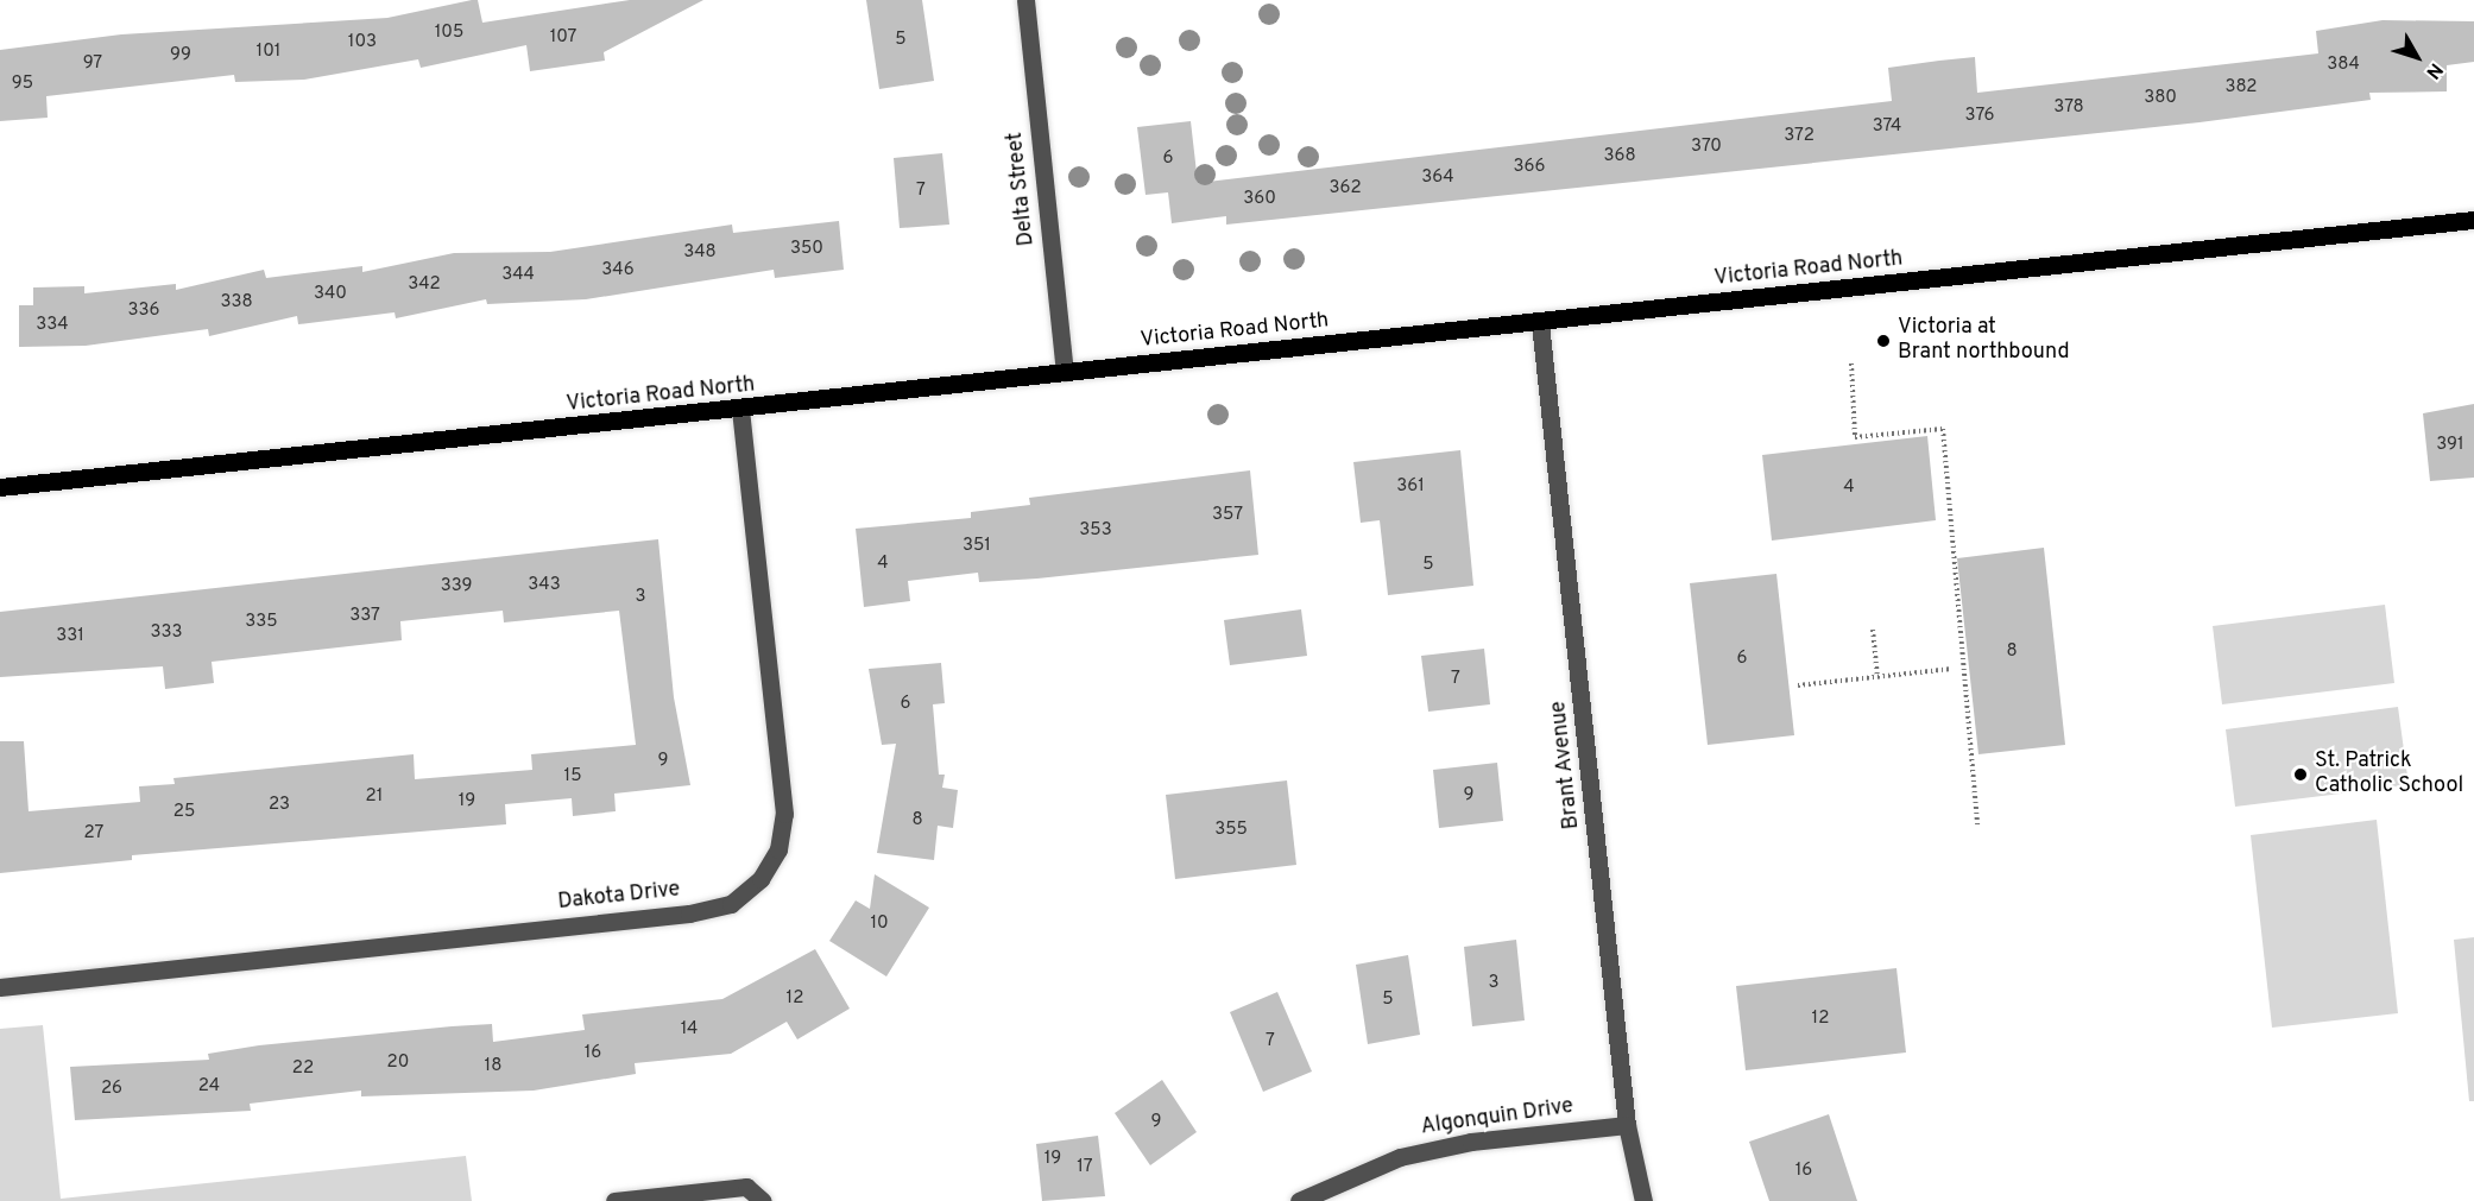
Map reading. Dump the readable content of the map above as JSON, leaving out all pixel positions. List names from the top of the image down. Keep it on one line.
{"streets":{"main road":["Victoria Road North"],"street":["Delta Street","Brant Avenue","Dakota Drive","Algonquin Drive"]},"crossings":[["Delta Street","Victoria Road North"],["Victoria Road North","Brant Avenue"],["Victoria Road North","Dakota Drive"],["Brant Avenue","Algonquin Drive"]],"places":["Victoria at Brant northbound","St. Patrick Catholic School"],"house_numbers":["105","107","5","103","101","99","97","384","95","382","380","378","376","374","372","370","368","6","366","364","362","7","360","350","348","346","344","342","340","338","336","334","391","361","4","357","353","351","4","5","343","339","3","337","335","333","331","8","6","7","6","9","15","9","21","19","23","25","8","355","27","10","3","12","5","12","14","7","16","20","18","22","24","26","9","19","17","16"],"north":"bottom right"}
